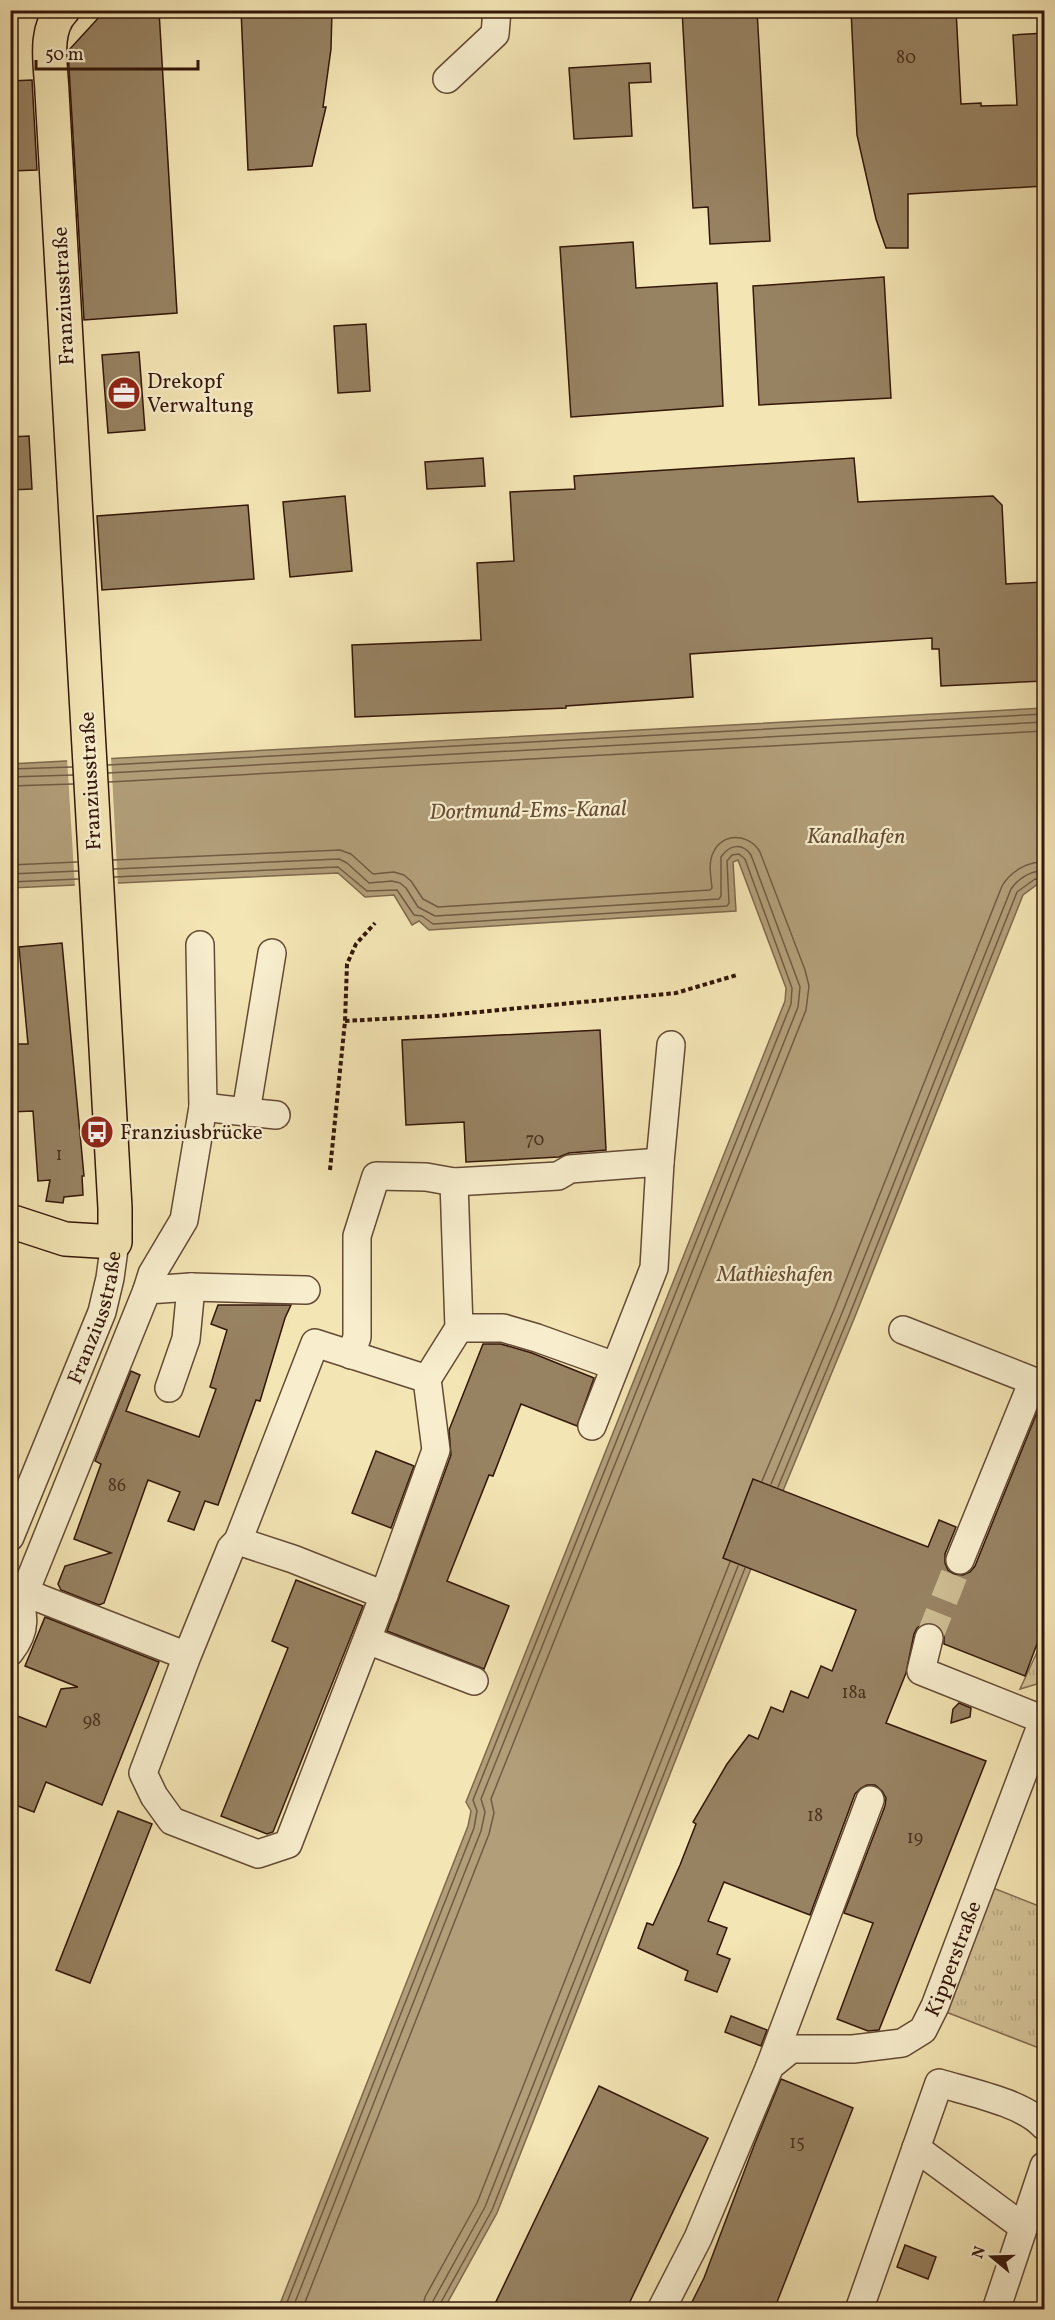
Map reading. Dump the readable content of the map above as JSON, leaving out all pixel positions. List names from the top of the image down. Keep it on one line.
{"streets":{"main road":["Franziusstraße"],"street":["Kipperstraße"]},"water":["Dortmund-Ems-Kanal","Kanalhafen","Mathieshafen"],"places":{"office":["Drekopf Verwaltung"],"bus stop":["Franziusbrücke"]},"house_numbers":["80","70","1","86","18a","98","18","19","15"],"scale_bar":"50 m","north":"left"}
